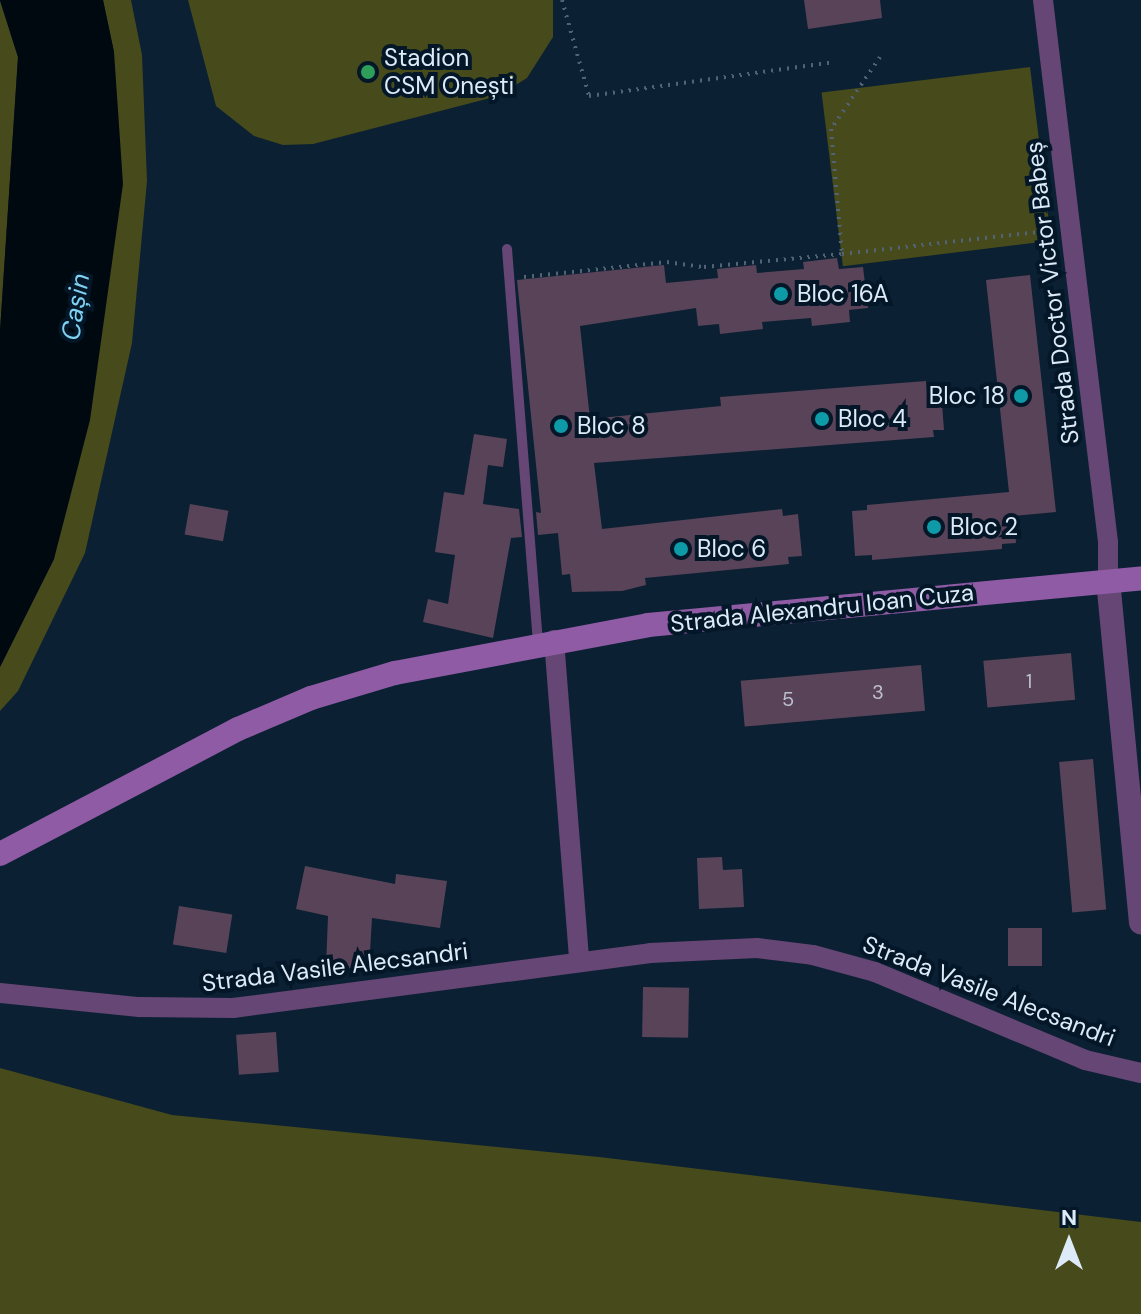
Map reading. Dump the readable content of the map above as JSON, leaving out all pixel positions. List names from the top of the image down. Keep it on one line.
{"streets":{"main road":["Strada Alexandru Ioan Cuza"],"street":["Strada Doctor Victor Babeș","Strada Vasile Alecsandri"]},"crossings":[["Strada Doctor Victor Babeș","Strada Alexandru Ioan Cuza"]],"water":["Cașin"],"places":["Stadion CSM Onești","Bloc 16A","Bloc 18","Bloc 4","Bloc 8","Bloc 2","Bloc 6"],"house_numbers":["1","3","5"],"north":"top"}
